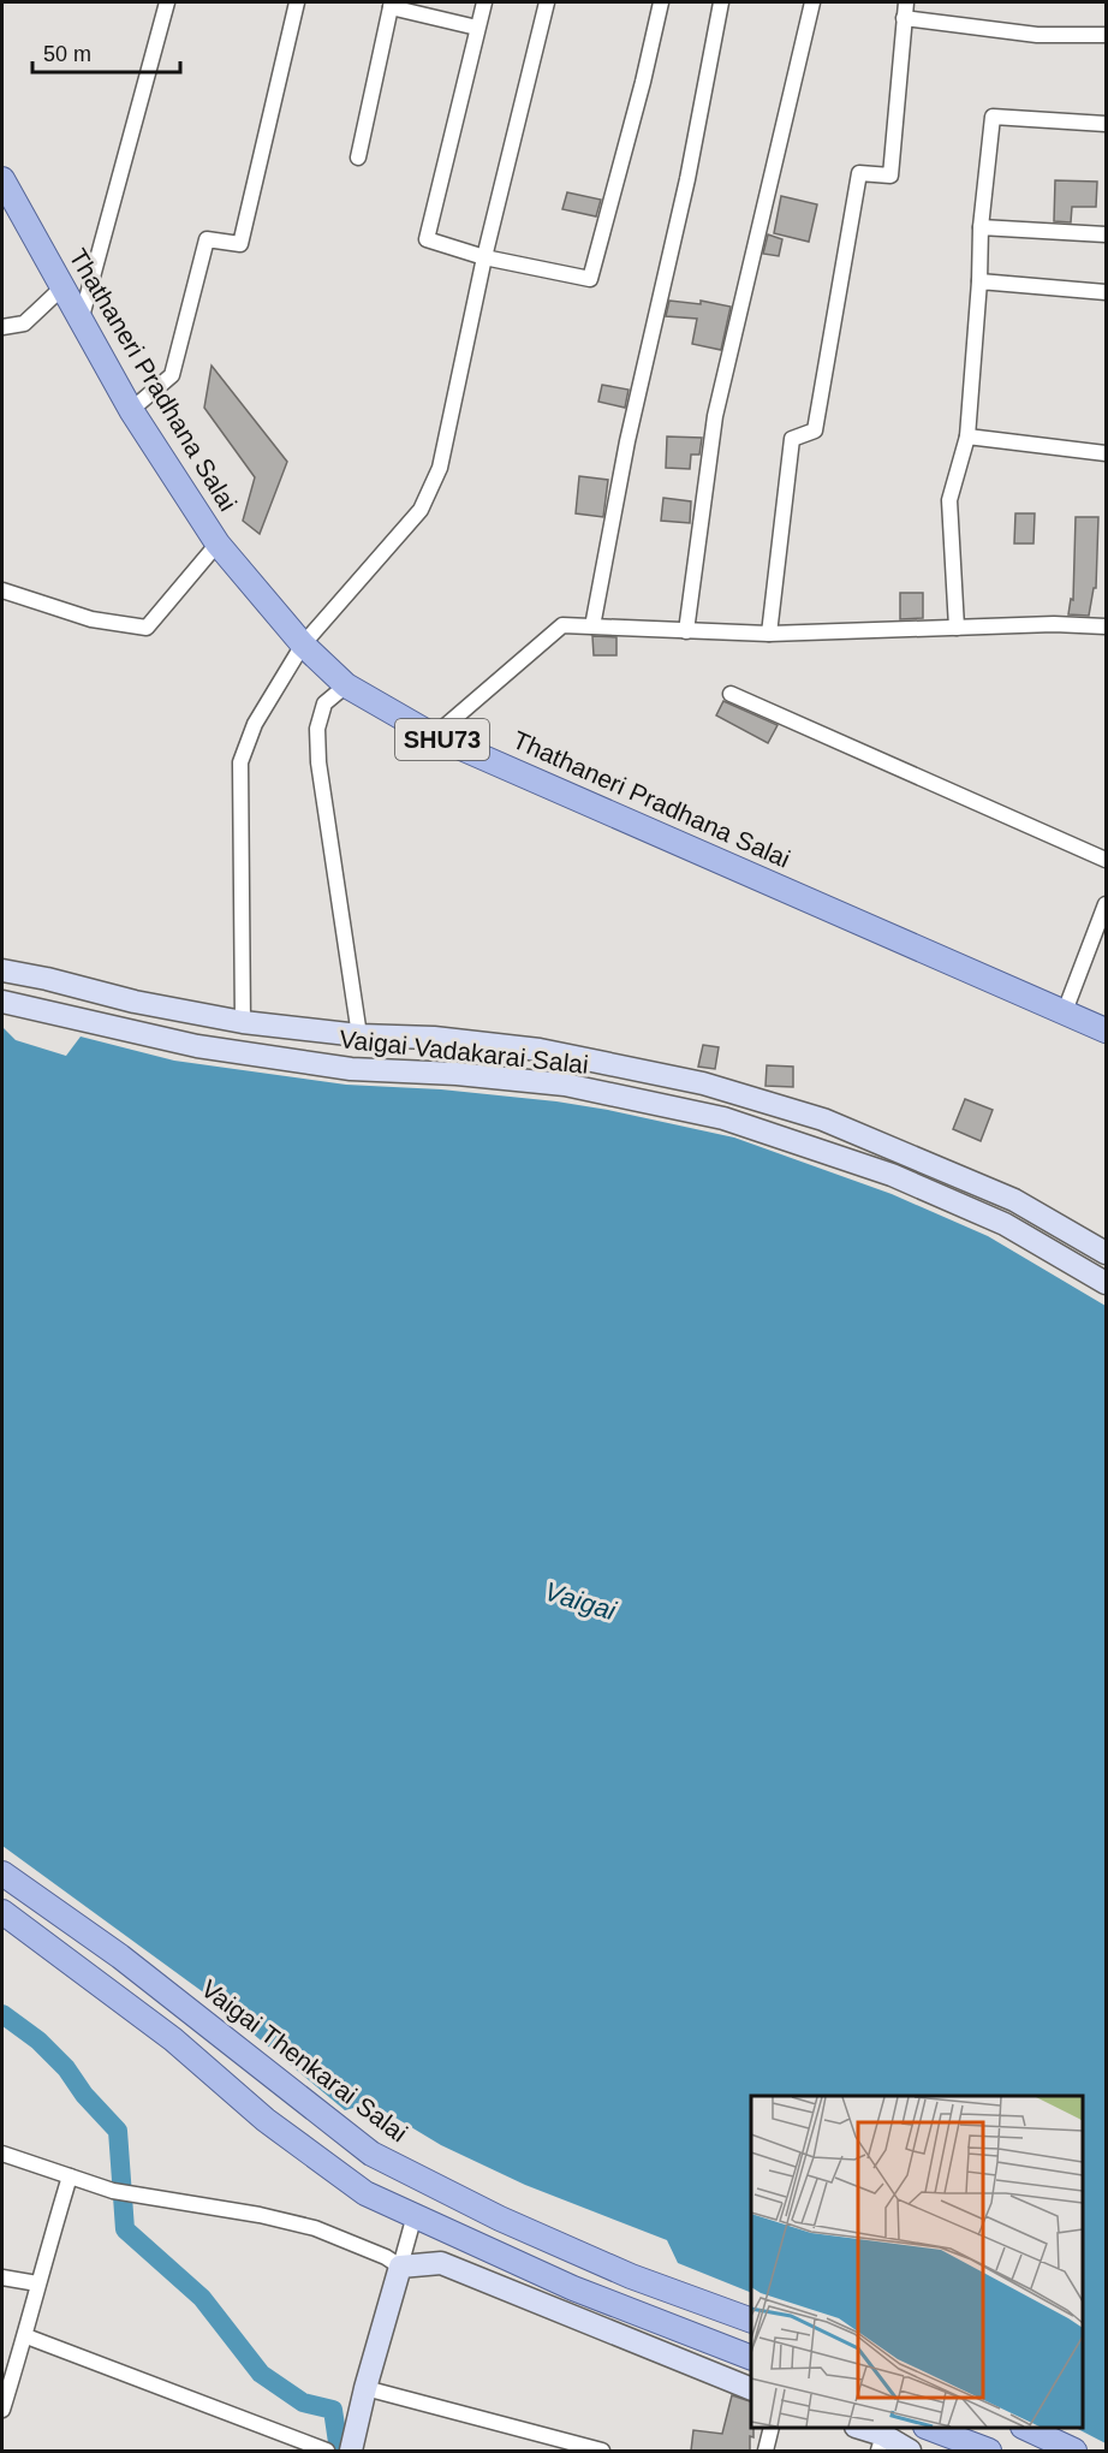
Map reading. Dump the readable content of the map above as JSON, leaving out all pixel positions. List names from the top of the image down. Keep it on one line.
{"streets":{"main road":["Thathaneri Pradhana Salai","SHU73","Vaigai Vadakarai Salai","Vaigai Thenkarai Salai"]},"water":["Vaigai"],"scale_bar":"50 m"}
